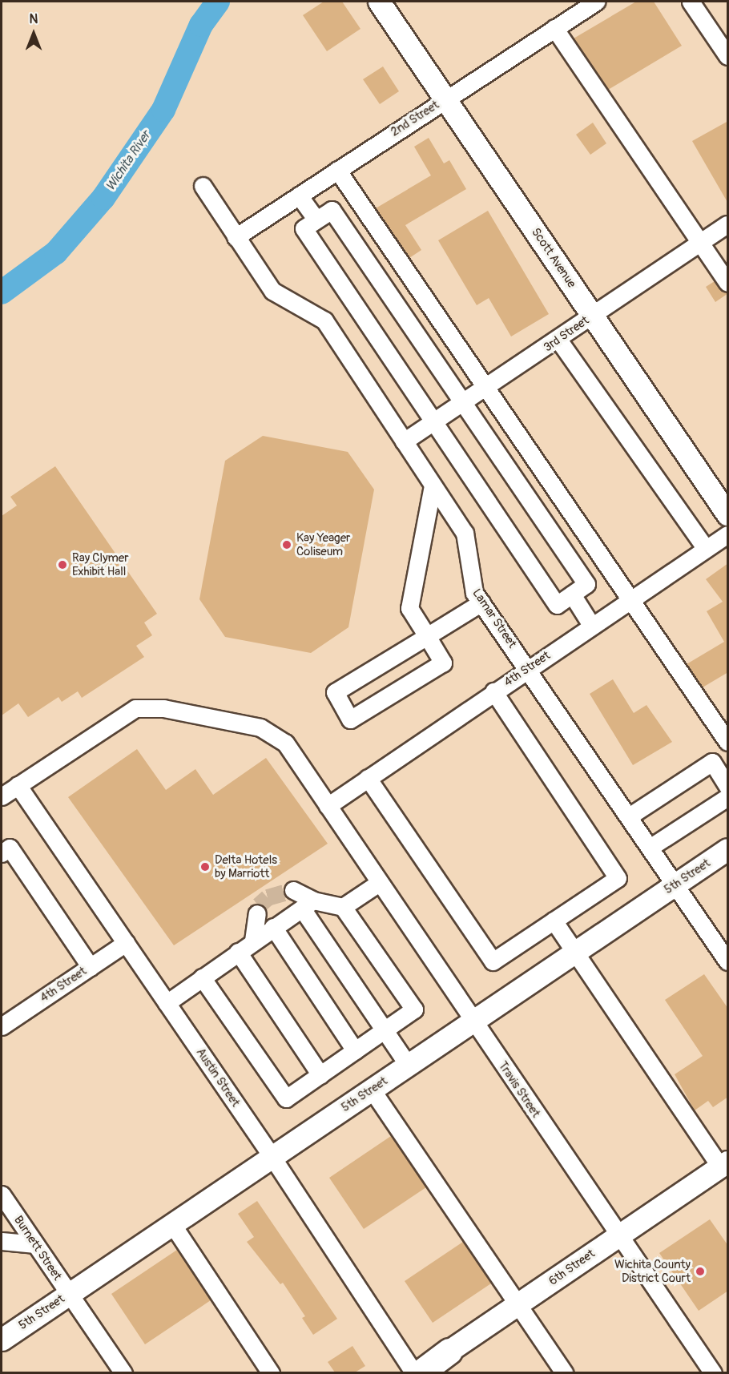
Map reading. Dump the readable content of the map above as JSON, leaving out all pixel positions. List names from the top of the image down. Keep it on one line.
{"streets":{"main road":["Scott Avenue","5th Street","6th Street"],"street":["2nd Street","3rd Street","Lamar Street","4th Street","Austin Street","Travis Street","Burnett Street"]},"crossings":[["2nd Street","Scott Avenue"],["2nd Street","Lamar Street"],["Scott Avenue","3rd Street"],["3rd Street","Lamar Street"],["Lamar Street","4th Street"],["Lamar Street","5th Street"],["4th Street","Austin Street"],["4th Street","Travis Street"],["5th Street","Austin Street"],["5th Street","Travis Street"],["5th Street","Burnett Street"],["Austin Street","Travis Street"],["Austin Street","6th Street"],["Travis Street","6th Street"]],"water":["Wichita River"],"places":["Kay Yeager Coliseum","Ray Clymer Exhibit Hall","Delta Hotels by Marriott","Wichita County District Court"],"north":"top"}
